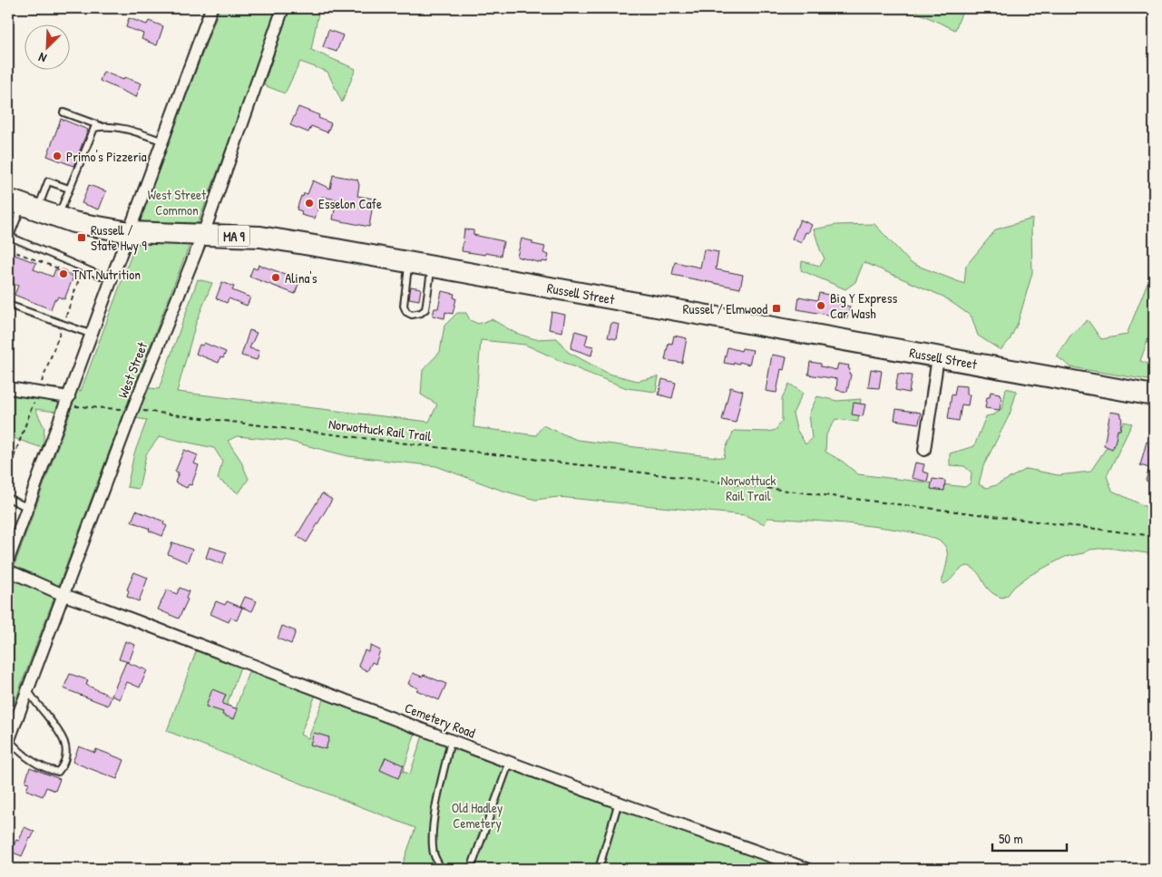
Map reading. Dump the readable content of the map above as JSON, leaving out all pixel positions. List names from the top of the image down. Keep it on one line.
{"streets":{"highway":["MA 9","Russell Street"],"street":["West Street","Cemetery Road"],"path":["Norwottuck Rail Trail"]},"crossings":[["Russell Street","West Street"],["West Street","Norwottuck Rail Trail"],["West Street","Cemetery Road"]],"parks":["West Street Common","Norwottuck Rail Trail","Old Hadley Cemetery"],"places":{"other":["Primo's Pizzeria","Esselon Cafe","TNT Nutrition","Alina's","Big Y Express Car Wash"],"transit":["Russell / State Hwy 9","Russel / Elmwood"]},"scale_bar":"50 m","north":"bottom left"}
